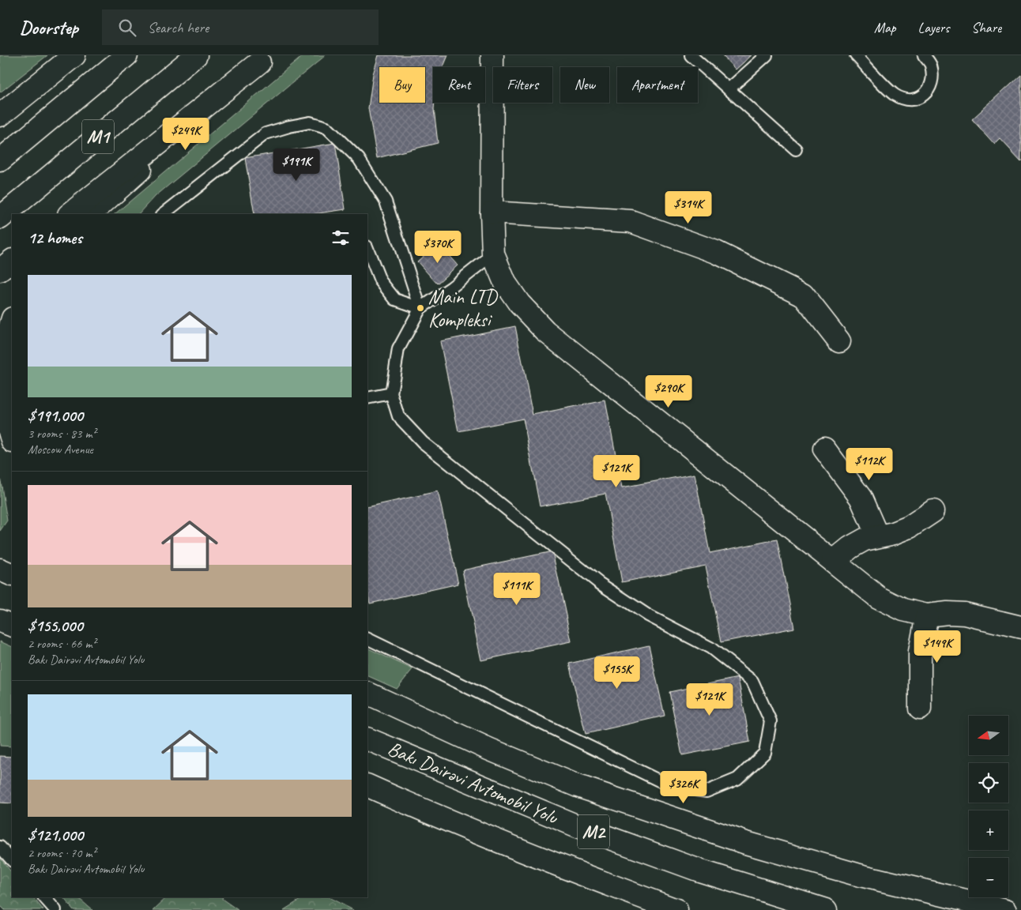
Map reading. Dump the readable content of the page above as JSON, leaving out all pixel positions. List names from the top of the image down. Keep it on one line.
{"streets":{"main road":["M1","Bakı Dairəvi Avtomobil Yolu","M2"]},"places":["Main LTD Kompleksi"],"north":"left","page":{"header":"Doorstep","search":"Search here","nav":["Map","Layers","Share"],"chip":["Buy","Rent","Filters","New","Apartment"],"price":["$249K","$191K","$314K","$370K","$290K","$112K","$121K","$111K","$149K","$155K","$121K","$326K"],"heading":"12 homes","list":[{"name":"$191,000","note":"3 rooms · 83 m² · Moscow Avenue"},{"name":"$155,000","note":"2 rooms · 66 m² · Bakı Dairəvi Avtomobil Yolu"},{"name":"$121,000","note":"2 rooms · 70 m² · Bakı Dairəvi Avtomobil Yolu"}],"map_buttons":["+","−"]}}
